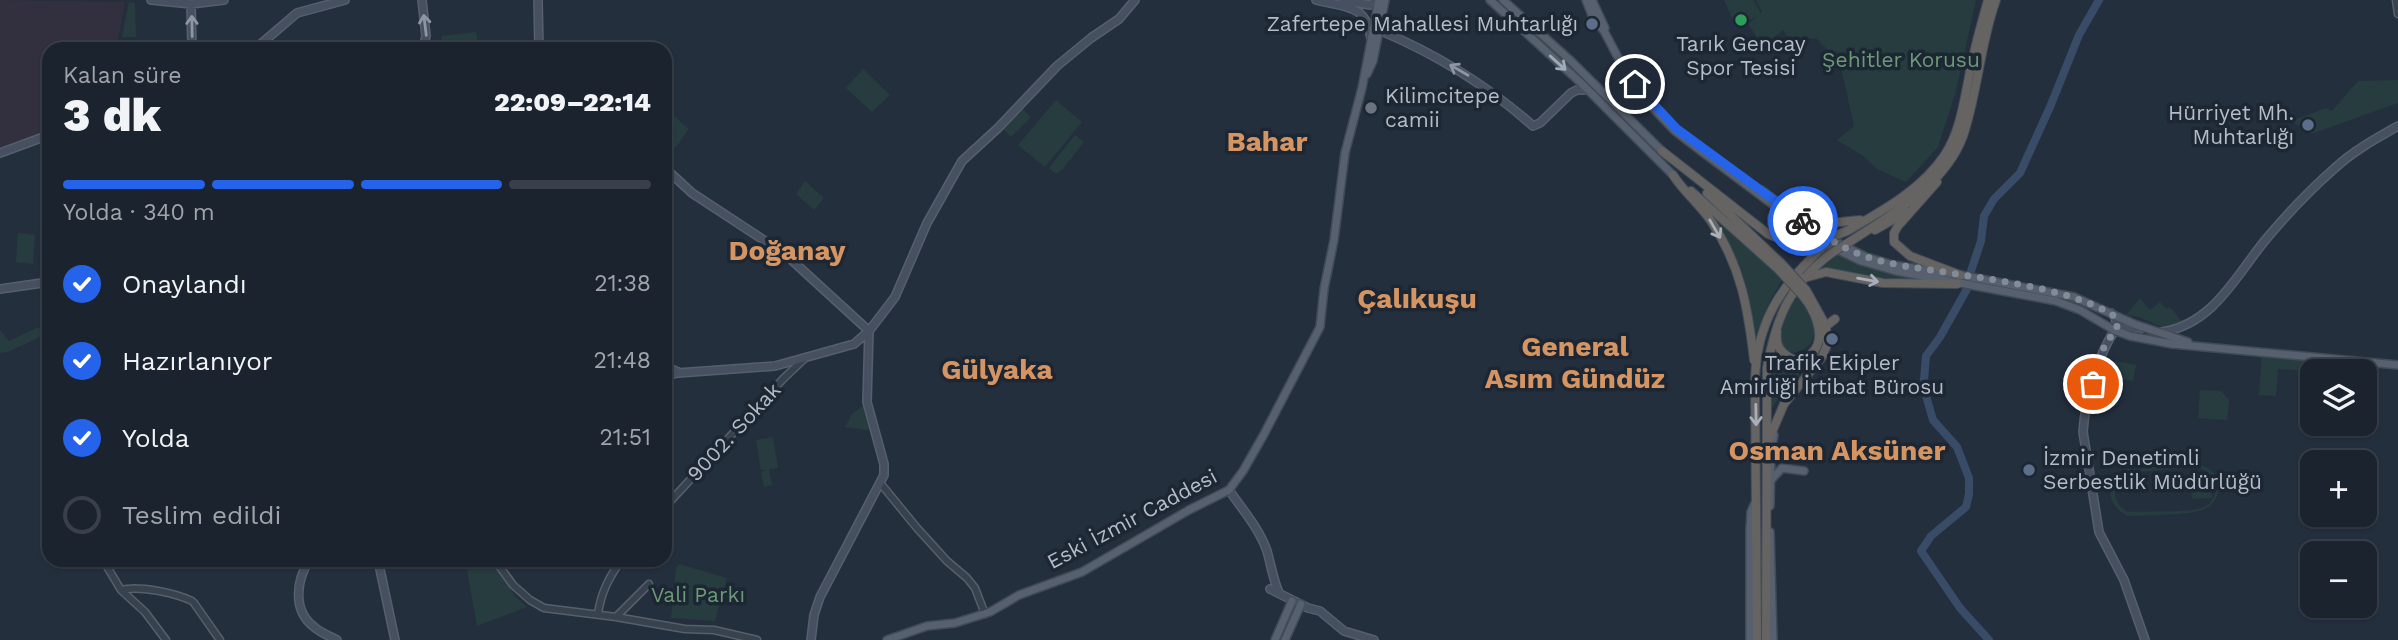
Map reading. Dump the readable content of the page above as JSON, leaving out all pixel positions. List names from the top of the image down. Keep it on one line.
{"streets":{"main road":["Eski İzmir Caddesi"],"street":["9002. Sokak"]},"districts":["Bahar","Doğanay","Çalıkuşu","General Asım Gündüz","Gülyaka","Osman Aksüner"],"parks":["Şehitler Korusu","Vali Parkı"],"places":["Tarık Gencay Spor Tesisi","Zafertepe Mahallesi Muhtarlığı","Kilimcitepe camii","Hürriyet Mh. Muhtarlığı","Trafik Ekipler Amirliği İrtibat Bürosu","İzmir Denetimli Serbestlik Müdürlüğü"],"page":{"heading":["3 dk","Kalan süre","22:09–22:14"],"bar":"Yolda · 340 m","list":[["Onaylandı","21:38"],["Hazırlanıyor","21:48"],["Yolda","21:51"],"Teslim edildi"],"map_buttons":["+","−"]}}
